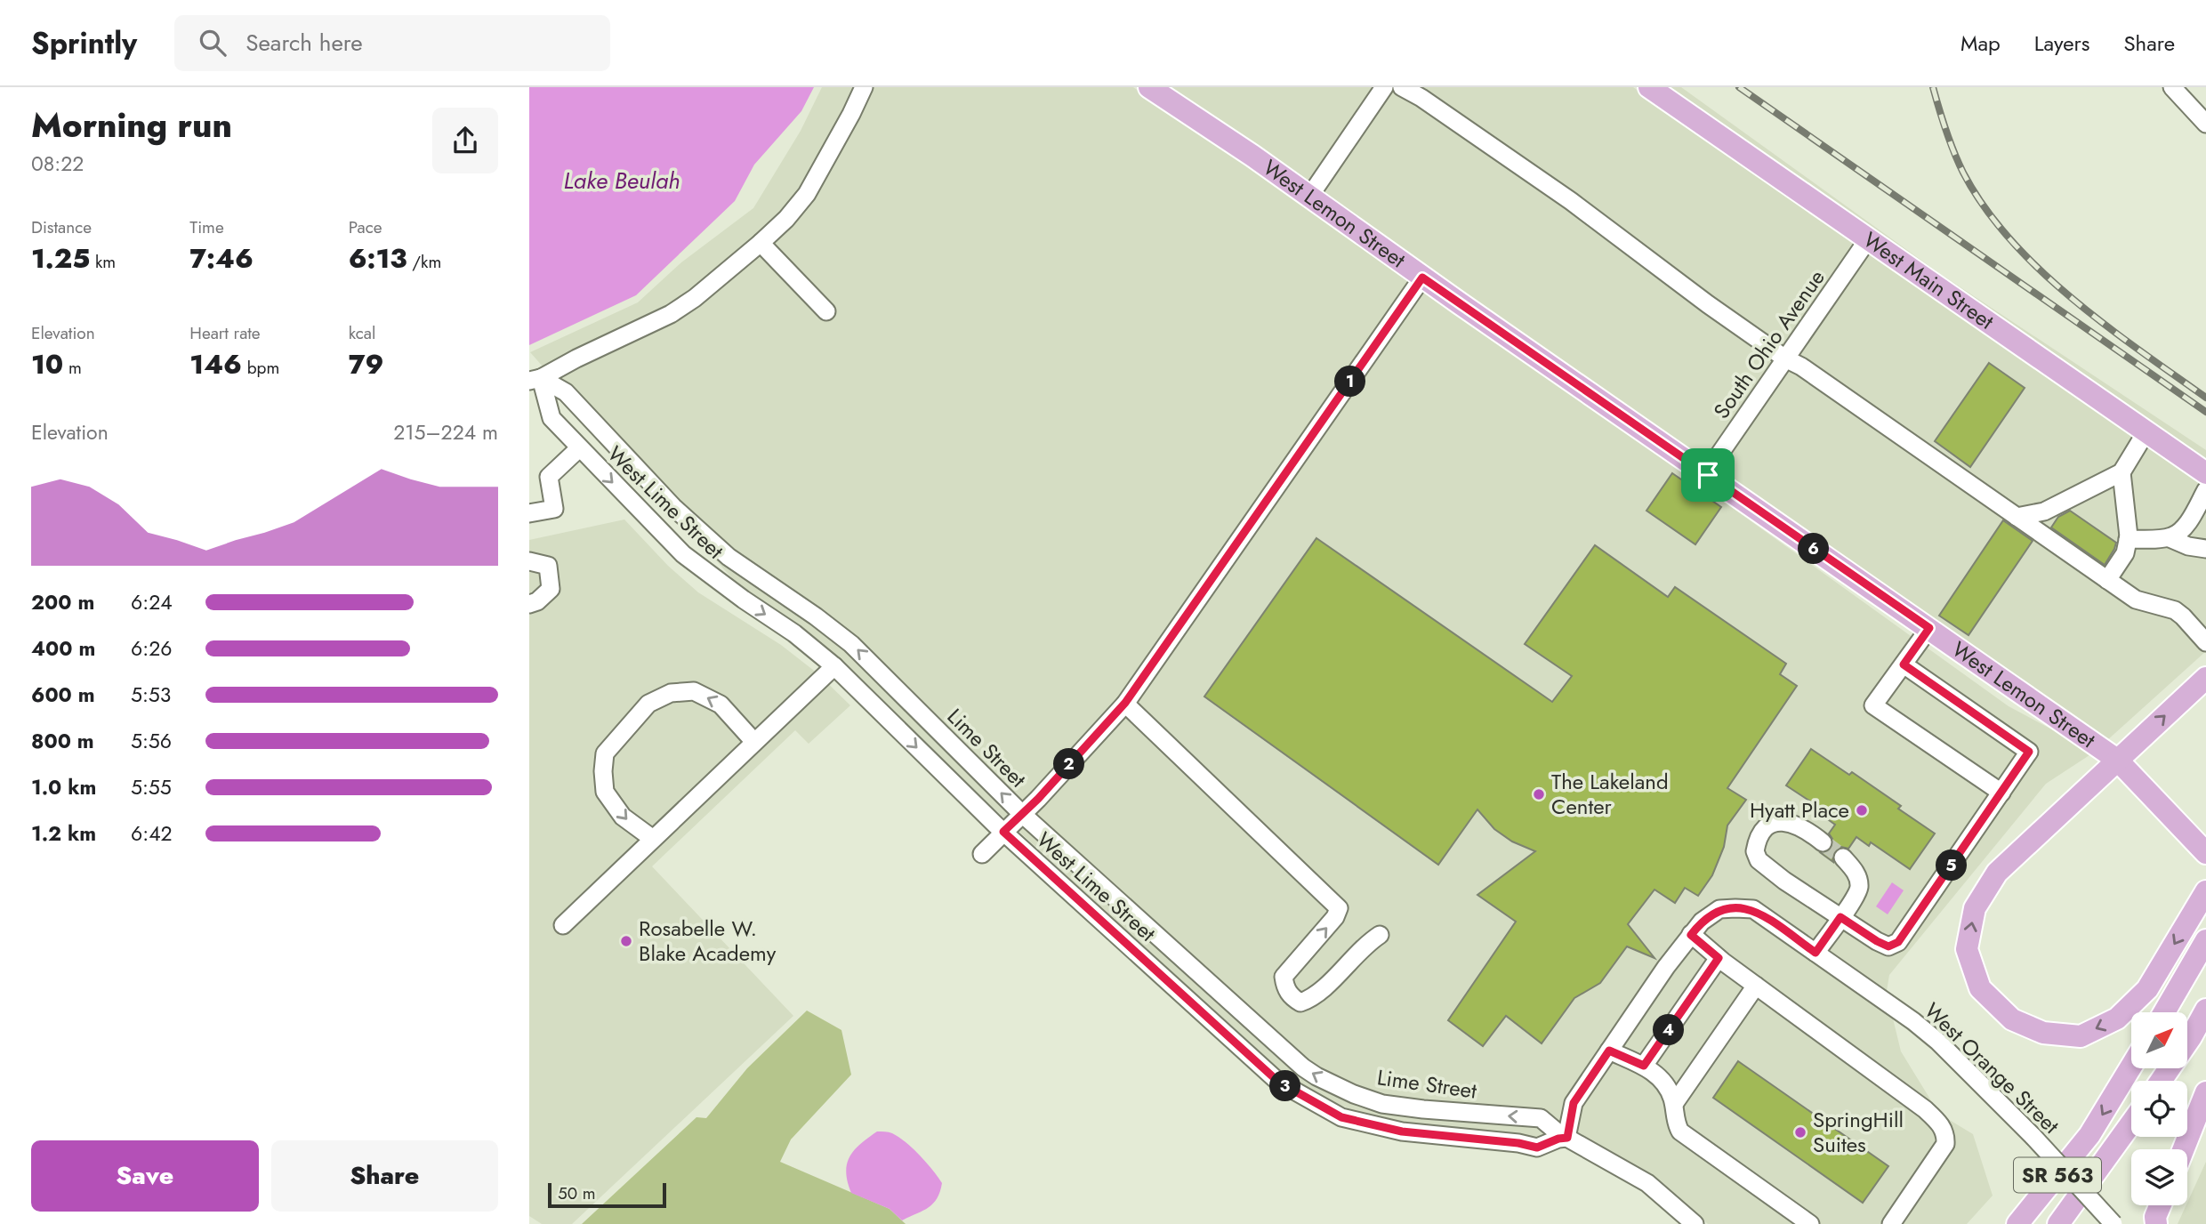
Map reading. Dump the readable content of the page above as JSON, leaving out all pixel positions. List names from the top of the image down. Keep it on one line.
{"streets":{"main road":["West Lemon Street","West Main Street","SR 563"],"street":["South Ohio Avenue","West Lime Street","Lime Street","West Orange Street"]},"crossings":[["West Lemon Street","South Ohio Avenue"],["West Main Street","South Ohio Avenue"],["West Lime Street","Lime Street"],["West Lime Street","West Orange Street"],["Lime Street","West Orange Street"]],"one_way":["West Lime Street","Lime Street"],"water":["Lake Beulah"],"places":["The Lakeland Center","Hyatt Place","Rosabelle W. Blake Academy","SpringHill Suites"],"scale_bar":"50 m","north":"top right","page":{"header":"Sprintly","search":"Search here","nav":["Map","Layers","Share"],"heading":["Morning run","08:22"],"stats":[["Distance","1.25 km"],["Time","7:46"],["Pace","6:13 /km"],["Elevation","10 m"],["Heart rate","146 bpm"],["kcal","79"]],"pins":["1","6","2","5","4","3"],"chart":["Elevation","215–224 m"],"list":[{"name":"200 m","note":"6:24"},{"name":"400 m","note":"6:26"},{"name":"600 m","note":"5:53"},{"name":"800 m","note":"5:56"},{"name":"1.0 km","note":"5:55"},{"name":"1.2 km","note":"6:42"}],"buttons":["Save","Share"],"scale":"50 m"}}
